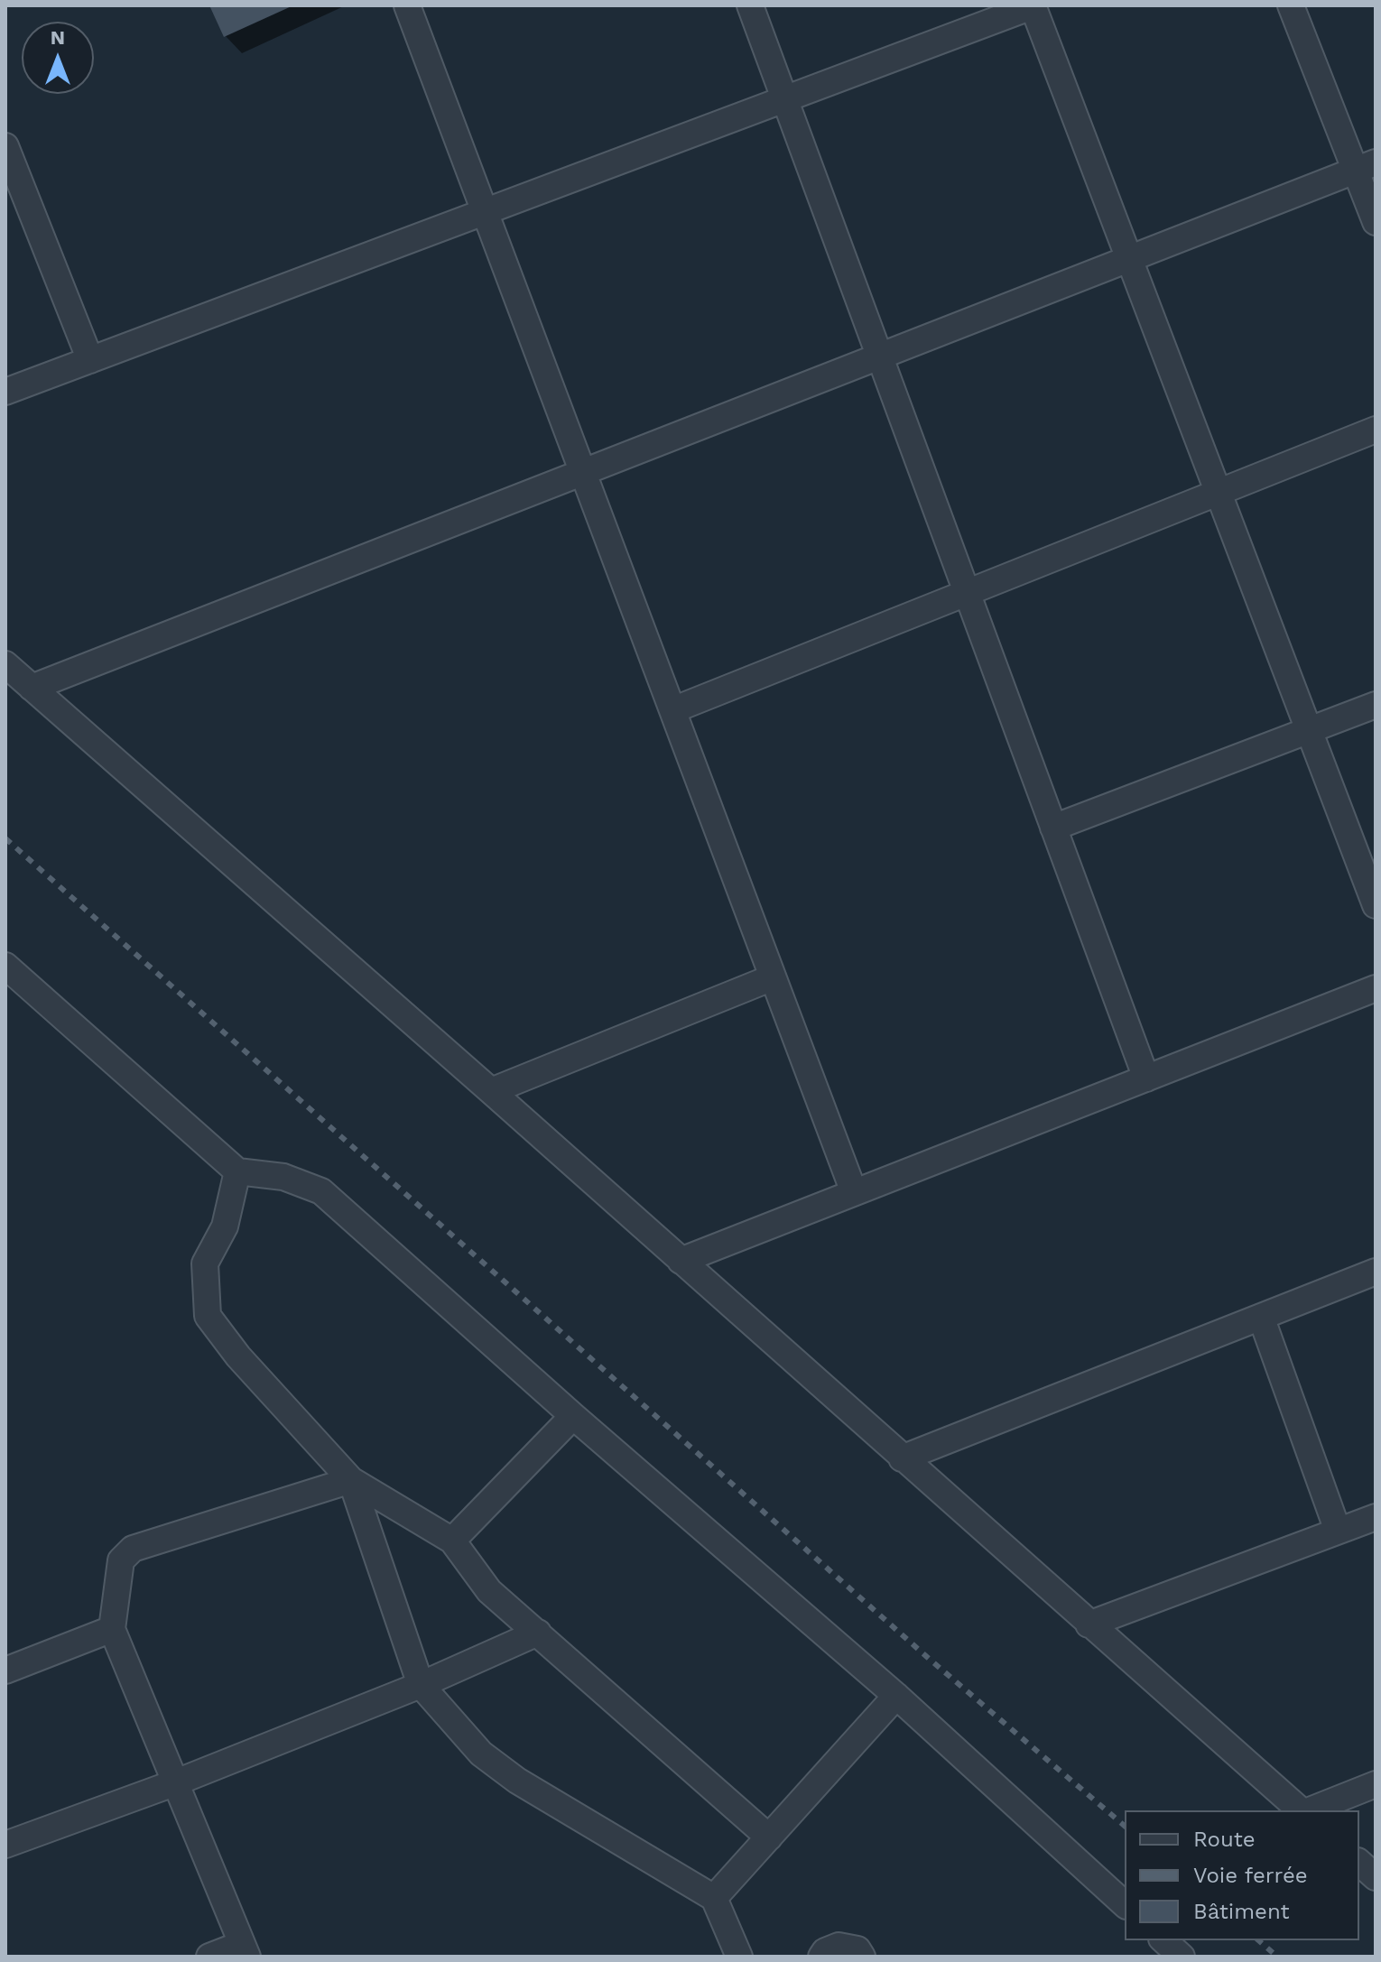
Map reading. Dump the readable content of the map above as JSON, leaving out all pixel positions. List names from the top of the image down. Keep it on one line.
{"legend":["Route","Voie ferrée","Bâtiment"],"north":"top"}
